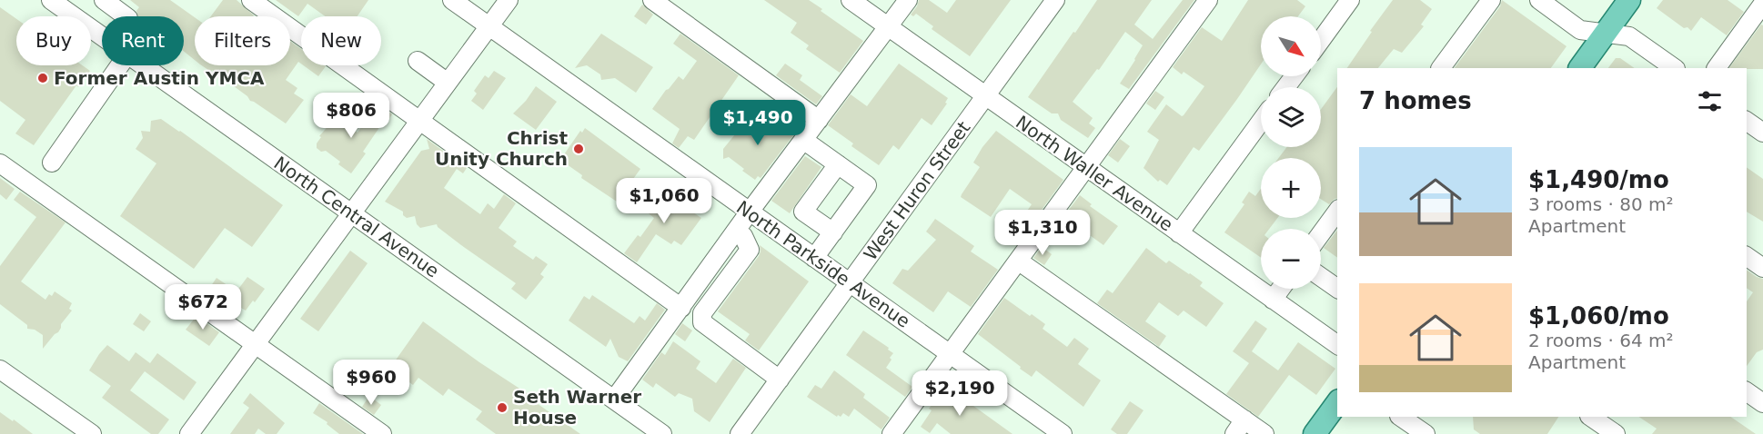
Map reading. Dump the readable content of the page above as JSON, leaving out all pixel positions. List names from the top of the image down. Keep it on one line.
{"streets":{"street":["North Waller Avenue","West Huron Street","North Central Avenue","North Parkside Avenue"]},"crossings":[["North Waller Avenue","West Huron Street"],["West Huron Street","North Parkside Avenue"]],"places":["Former Austin YMCA","Christ Unity Church","Seth Warner House"],"north":"bottom right","page":{"map_buttons":["+","−"],"chip":["Buy","Rent","Filters","New"],"heading":"7 homes","price":["$806","$1,490","$1,060","$1,310","$672","$960","$2,190"],"list":[{"name":"$1,490/mo","note":"3 rooms · 80 m² · Apartment"},{"name":"$1,060/mo","note":"2 rooms · 64 m² · Apartment"}]}}
